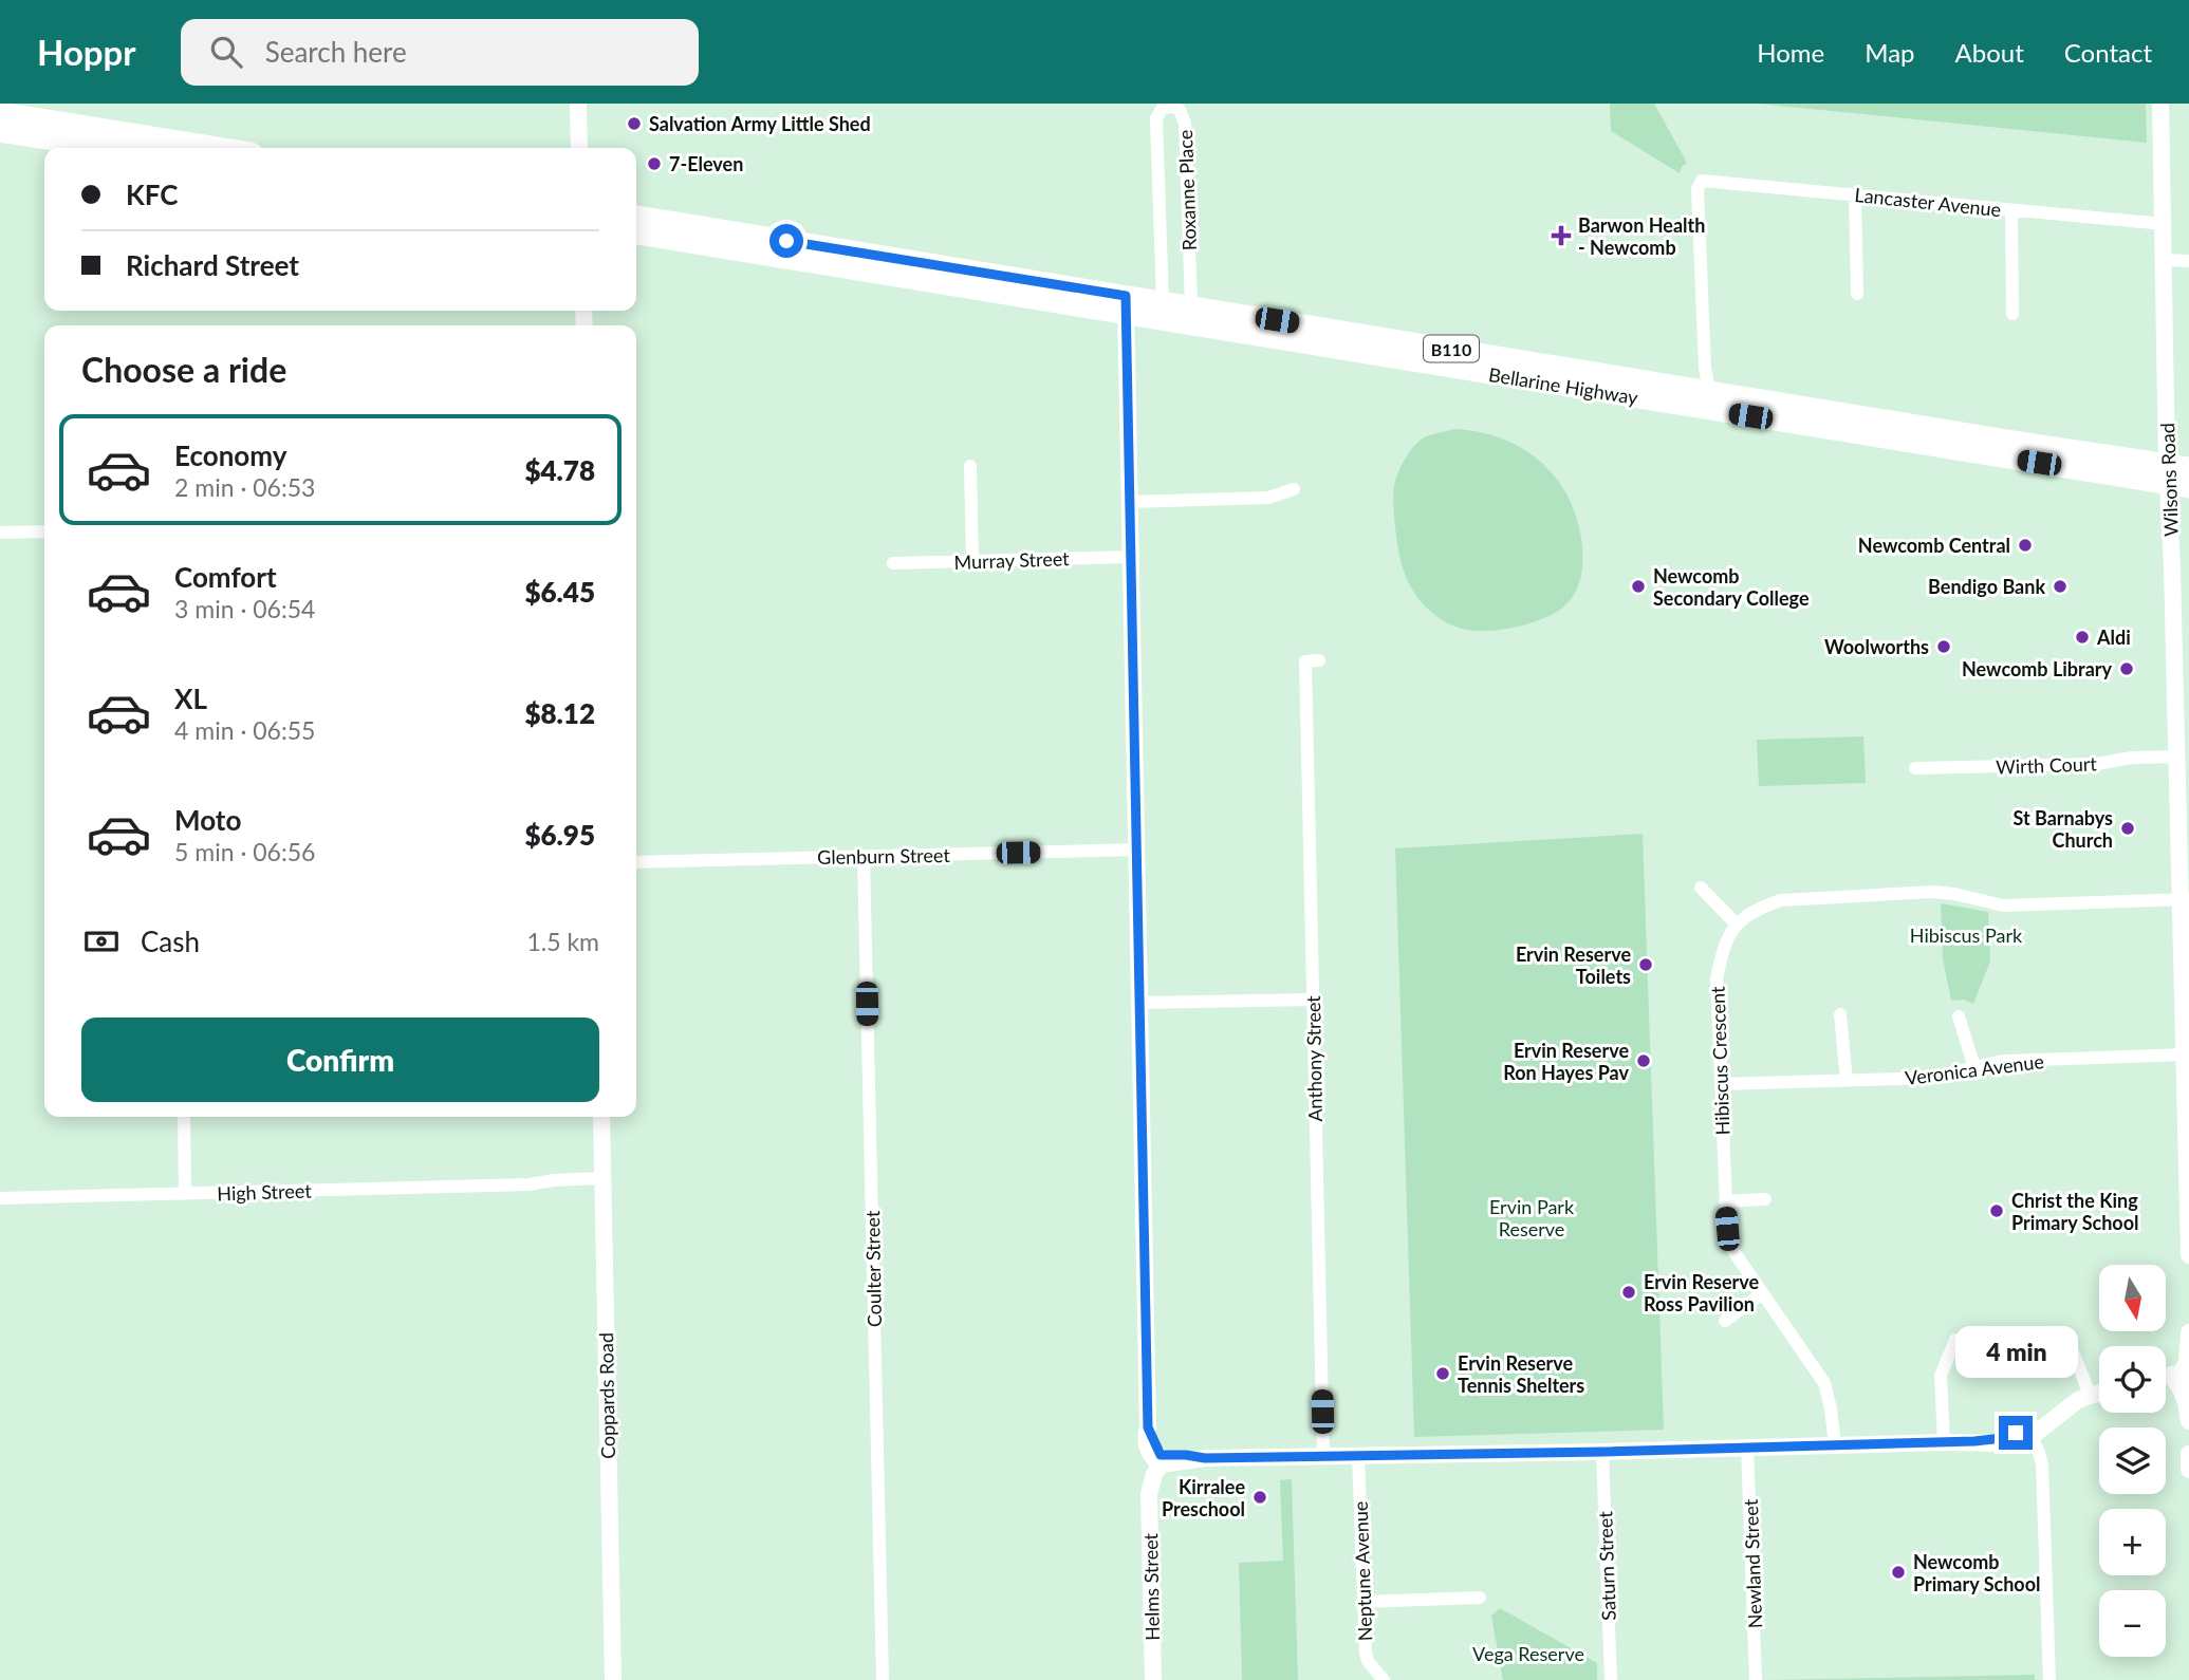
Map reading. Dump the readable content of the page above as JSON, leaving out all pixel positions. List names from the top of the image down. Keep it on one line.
{"streets":{"highway":["B110","Bellarine Highway"],"street":["Roxanne Place","Lancaster Avenue","Wilsons Road","Murray Street","Wirth Court","Glenburn Street","Anthony Street","Hibiscus Crescent","Veronica Avenue","High Street","Coulter Street","Coppards Road","Newland Street","Saturn Street","Neptune Avenue","Helms Street"]},"crossings":[["Roxanne Place","Bellarine Highway"],["Lancaster Avenue","Bellarine Highway"],["Lancaster Avenue","Wilsons Road"],["Bellarine Highway","Wilsons Road"],["Wilsons Road","Wirth Court"],["Wilsons Road","Veronica Avenue"],["Glenburn Street","Coulter Street"],["Hibiscus Crescent","Veronica Avenue"],["High Street","Coppards Road"]],"parks":["Hibiscus Park","Ervin Park Reserve","Vega Reserve"],"places":{"other":["Salvation Army Little Shed","7-Eleven","Newcomb Central","Newcomb Secondary College","Bendigo Bank","Aldi","Woolworths","Newcomb Library","St Barnabys Church","Ervin Reserve Toilets","Ervin Reserve Ron Hayes Pav","Christ the King Primary School","Ervin Reserve Ross Pavilion","Ervin Reserve Tennis Shelters","Kirralee Preschool","Newcomb Primary School"],"health":["Barwon Health - Newcomb"]},"north":"bottom","page":{"header":"Hoppr","search":"Search here","nav":["Home","Map","About","Contact"],"banner":["KFC","Richard Street"],"heading":"Choose a ride","list":[{"name":"Economy","note":"2 min · 06:53","value":"$4.78"},{"name":"Comfort","note":"3 min · 06:54","value":"$6.45"},{"name":"XL","note":"4 min · 06:55","value":"$8.12"},{"name":"Moto","note":"5 min · 06:56","value":"$6.95"}],"pay":["Cash","1.5 km"],"buttons":"Confirm","map_buttons":["+","−"],"bubble":"4 min"}}
